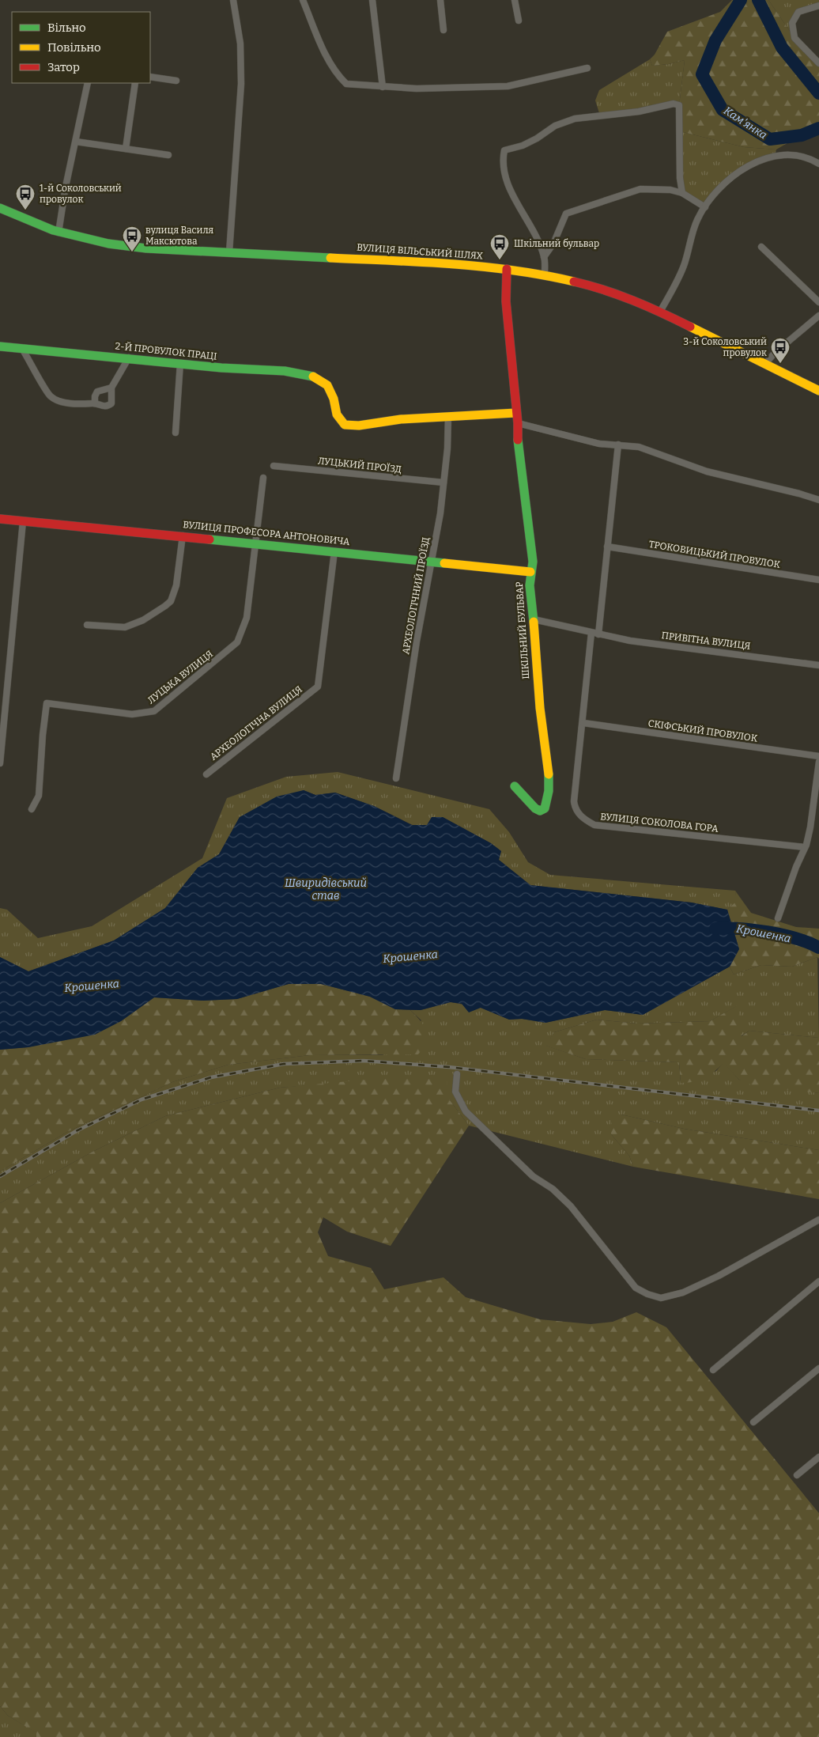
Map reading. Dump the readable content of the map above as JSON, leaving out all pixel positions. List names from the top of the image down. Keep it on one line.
{"streets":{"street":["ВУЛИЦЯ ВІЛЬСЬКИЙ ШЛЯХ","2-Й ПРОВУЛОК ПРАЦІ","ЛУЦЬКИЙ ПРОЇЗД","ВУЛИЦЯ ПРОФЕСОРА АНТОНОВИЧА","ТРОКОВИЦЬКИЙ ПРОВУЛОК","АРХЕОЛОГІЧНИЙ ПРОЇЗД","ШКІЛЬНИЙ БУЛЬВАР","ПРИВІТНА ВУЛИЦЯ","ЛУЦЬКА ВУЛИЦЯ","АРХЕОЛОГІЧНА ВУЛИЦЯ","СКІФСЬКИЙ ПРОВУЛОК","ВУЛИЦЯ СОКОЛОВА ГОРА"]},"crossings":[["ВУЛИЦЯ ВІЛЬСЬКИЙ ШЛЯХ","ШКІЛЬНИЙ БУЛЬВАР"],["2-Й ПРОВУЛОК ПРАЦІ","АРХЕОЛОГІЧНИЙ ПРОЇЗД"],["ЛУЦЬКИЙ ПРОЇЗД","АРХЕОЛОГІЧНИЙ ПРОЇЗД"],["ВУЛИЦЯ ПРОФЕСОРА АНТОНОВИЧА","АРХЕОЛОГІЧНИЙ ПРОЇЗД"],["ВУЛИЦЯ ПРОФЕСОРА АНТОНОВИЧА","ШКІЛЬНИЙ БУЛЬВАР"],["ВУЛИЦЯ ПРОФЕСОРА АНТОНОВИЧА","ЛУЦЬКА ВУЛИЦЯ"],["ВУЛИЦЯ ПРОФЕСОРА АНТОНОВИЧА","АРХЕОЛОГІЧНА ВУЛИЦЯ"],["ПРИВІТНА ВУЛИЦЯ","ВУЛИЦЯ СОКОЛОВА ГОРА"],["СКІФСЬКИЙ ПРОВУЛОК","ВУЛИЦЯ СОКОЛОВА ГОРА"]],"water":["Кам'янка","Швиридівський став","Крошенка"],"places":{"bus stop":["1-й Соколовський провулок","вулиця Василя Максютова","Шкільний бульвар","3-й Соколовський провулок"]},"legend":["Вільно","Повільно","Затор"]}
